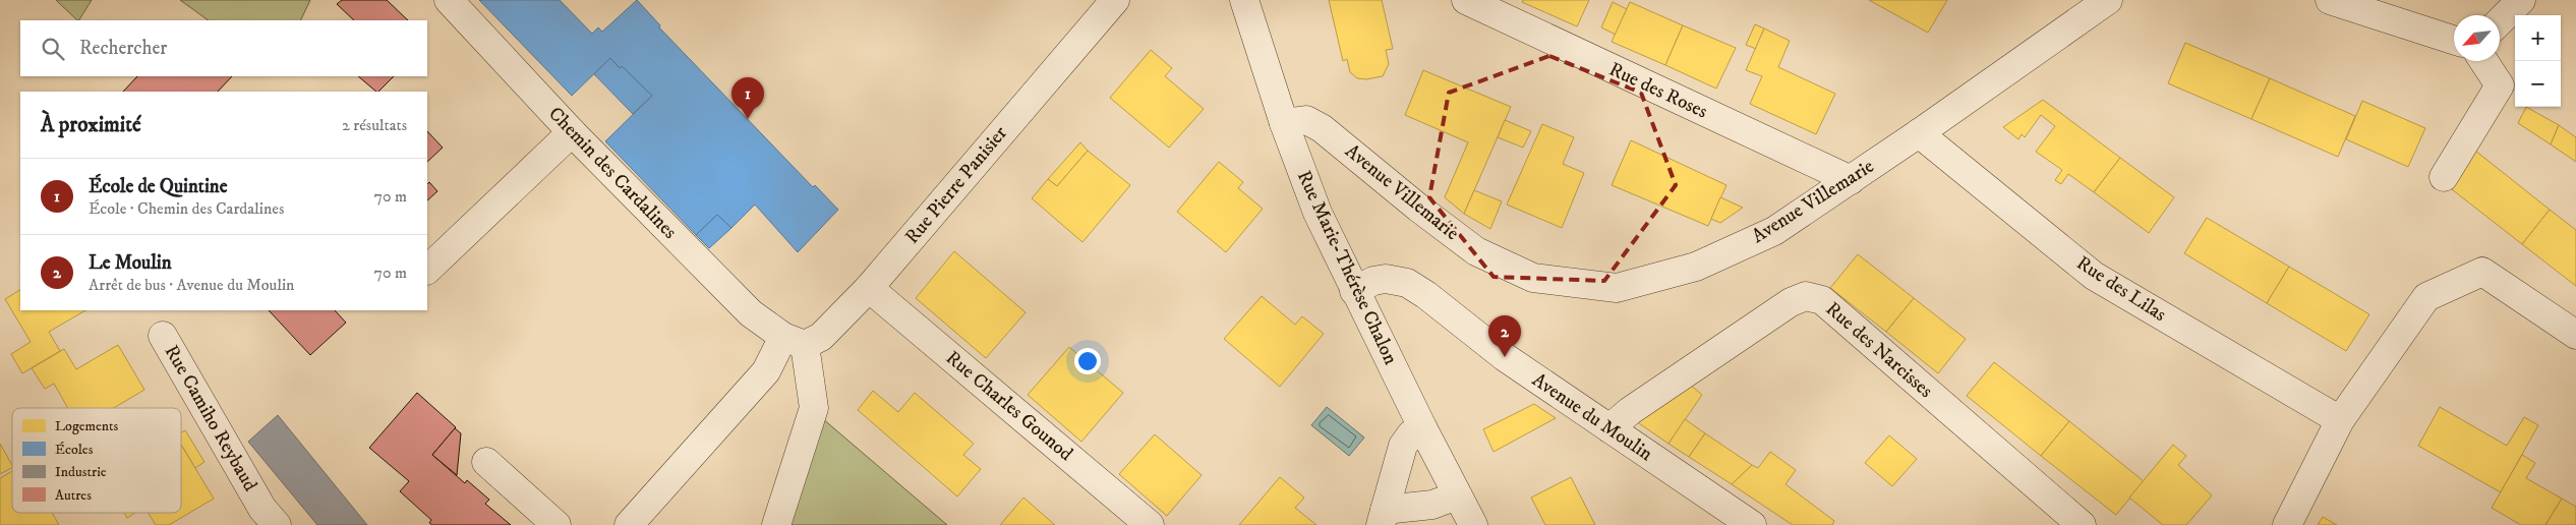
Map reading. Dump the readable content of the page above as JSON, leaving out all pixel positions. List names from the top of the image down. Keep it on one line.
{"streets":{"street":["Rue des Roses","Chemin des Cardalines","Rue Pierre Panisier","Avenue Villemarie","Rue Marie-Thérèse Chalon","Rue des Lilas","Rue des Narcisses","Rue Charles Gounod","Avenue du Moulin","Rue Camiho Reybaud"]},"crossings":[["Rue des Roses","Avenue Villemarie"],["Chemin des Cardalines","Rue Pierre Panisier"],["Rue Pierre Panisier","Rue Charles Gounod"],["Avenue Villemarie","Rue Marie-Thérèse Chalon"],["Avenue Villemarie","Rue des Lilas"],["Rue Marie-Thérèse Chalon","Avenue du Moulin"],["Rue des Narcisses","Avenue du Moulin"]],"legend":["Logements","Écoles","Industrie","Autres"],"north":"bottom left","page":{"map_buttons":["+","−"],"search":"Rechercher","pins":["1","2"],"heading":["À proximité","2 résultats"],"list":[{"mark":"1","name":"École de Quintine","note":"École · Chemin des Cardalines","value":"70 m"},{"mark":"2","name":"Le Moulin","note":"Arrêt de bus · Avenue du Moulin","value":"70 m"}]}}
